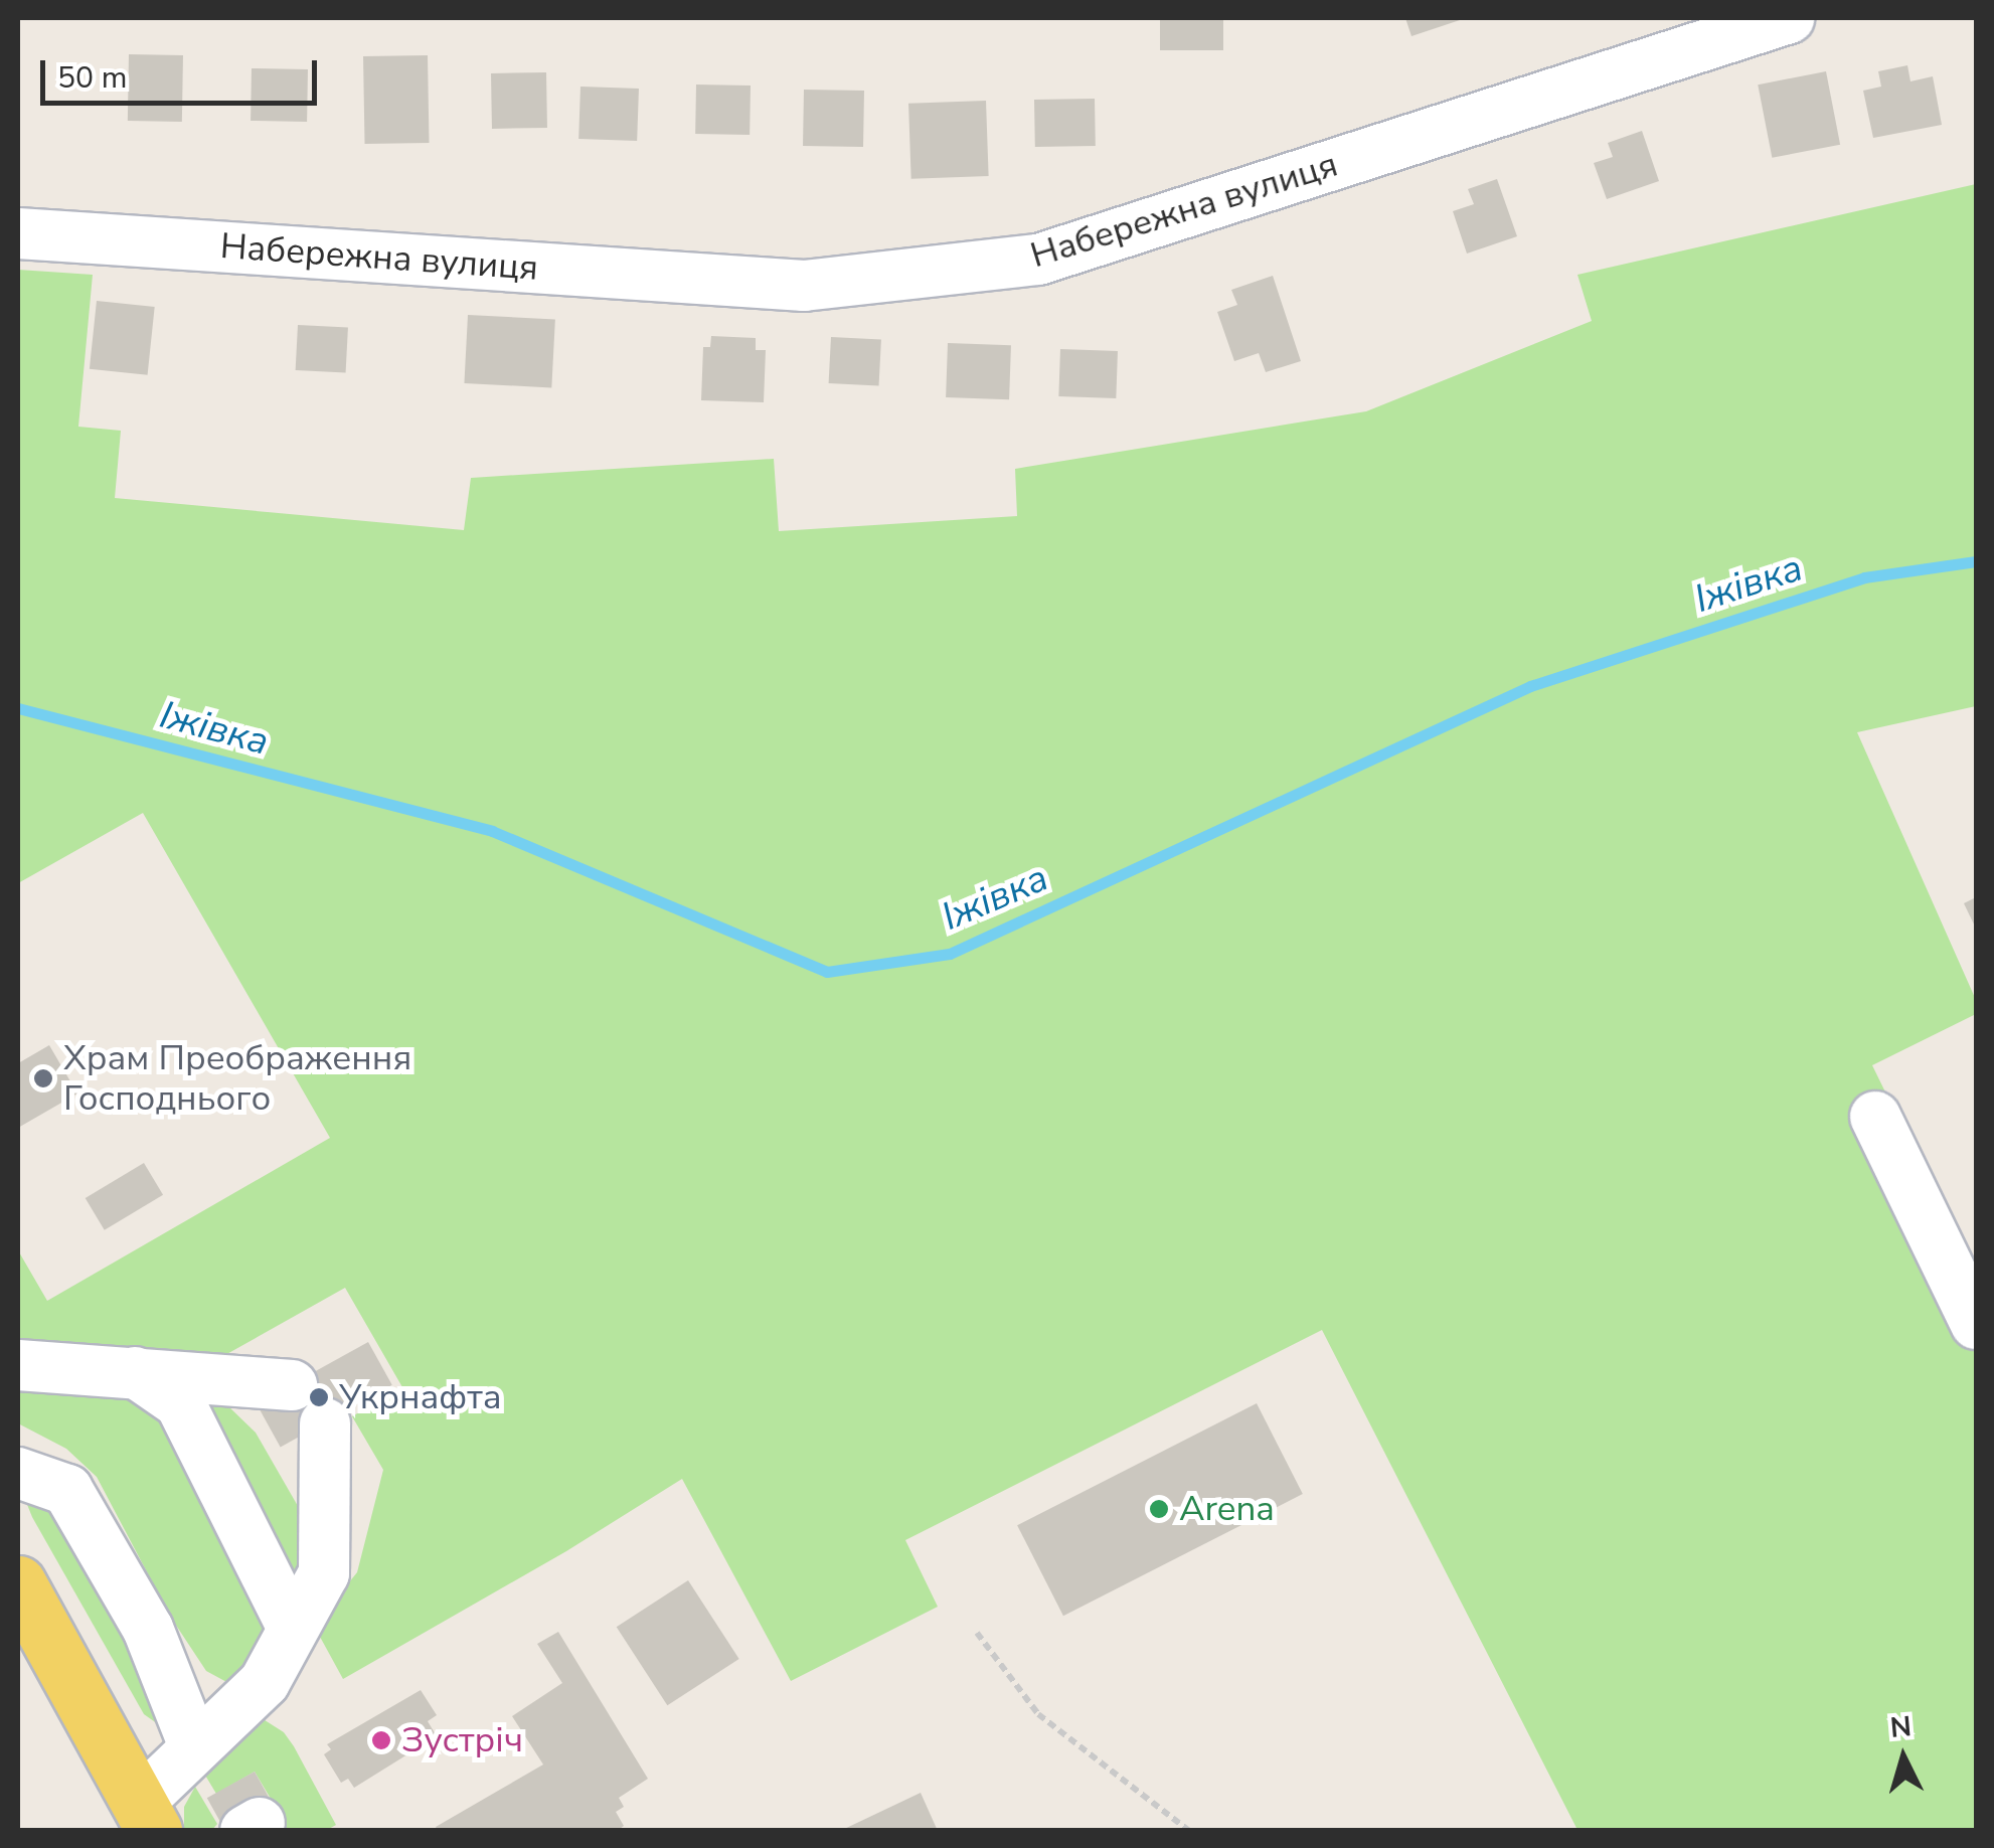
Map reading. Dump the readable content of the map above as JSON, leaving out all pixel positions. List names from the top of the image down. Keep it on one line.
{"streets":{"street":["Набережна вулиця"]},"water":["Іжівка"],"places":["Храм Преображення Господнього","Укрнафта","Arena","Зустріч"],"scale_bar":"50 m","north":"top"}
